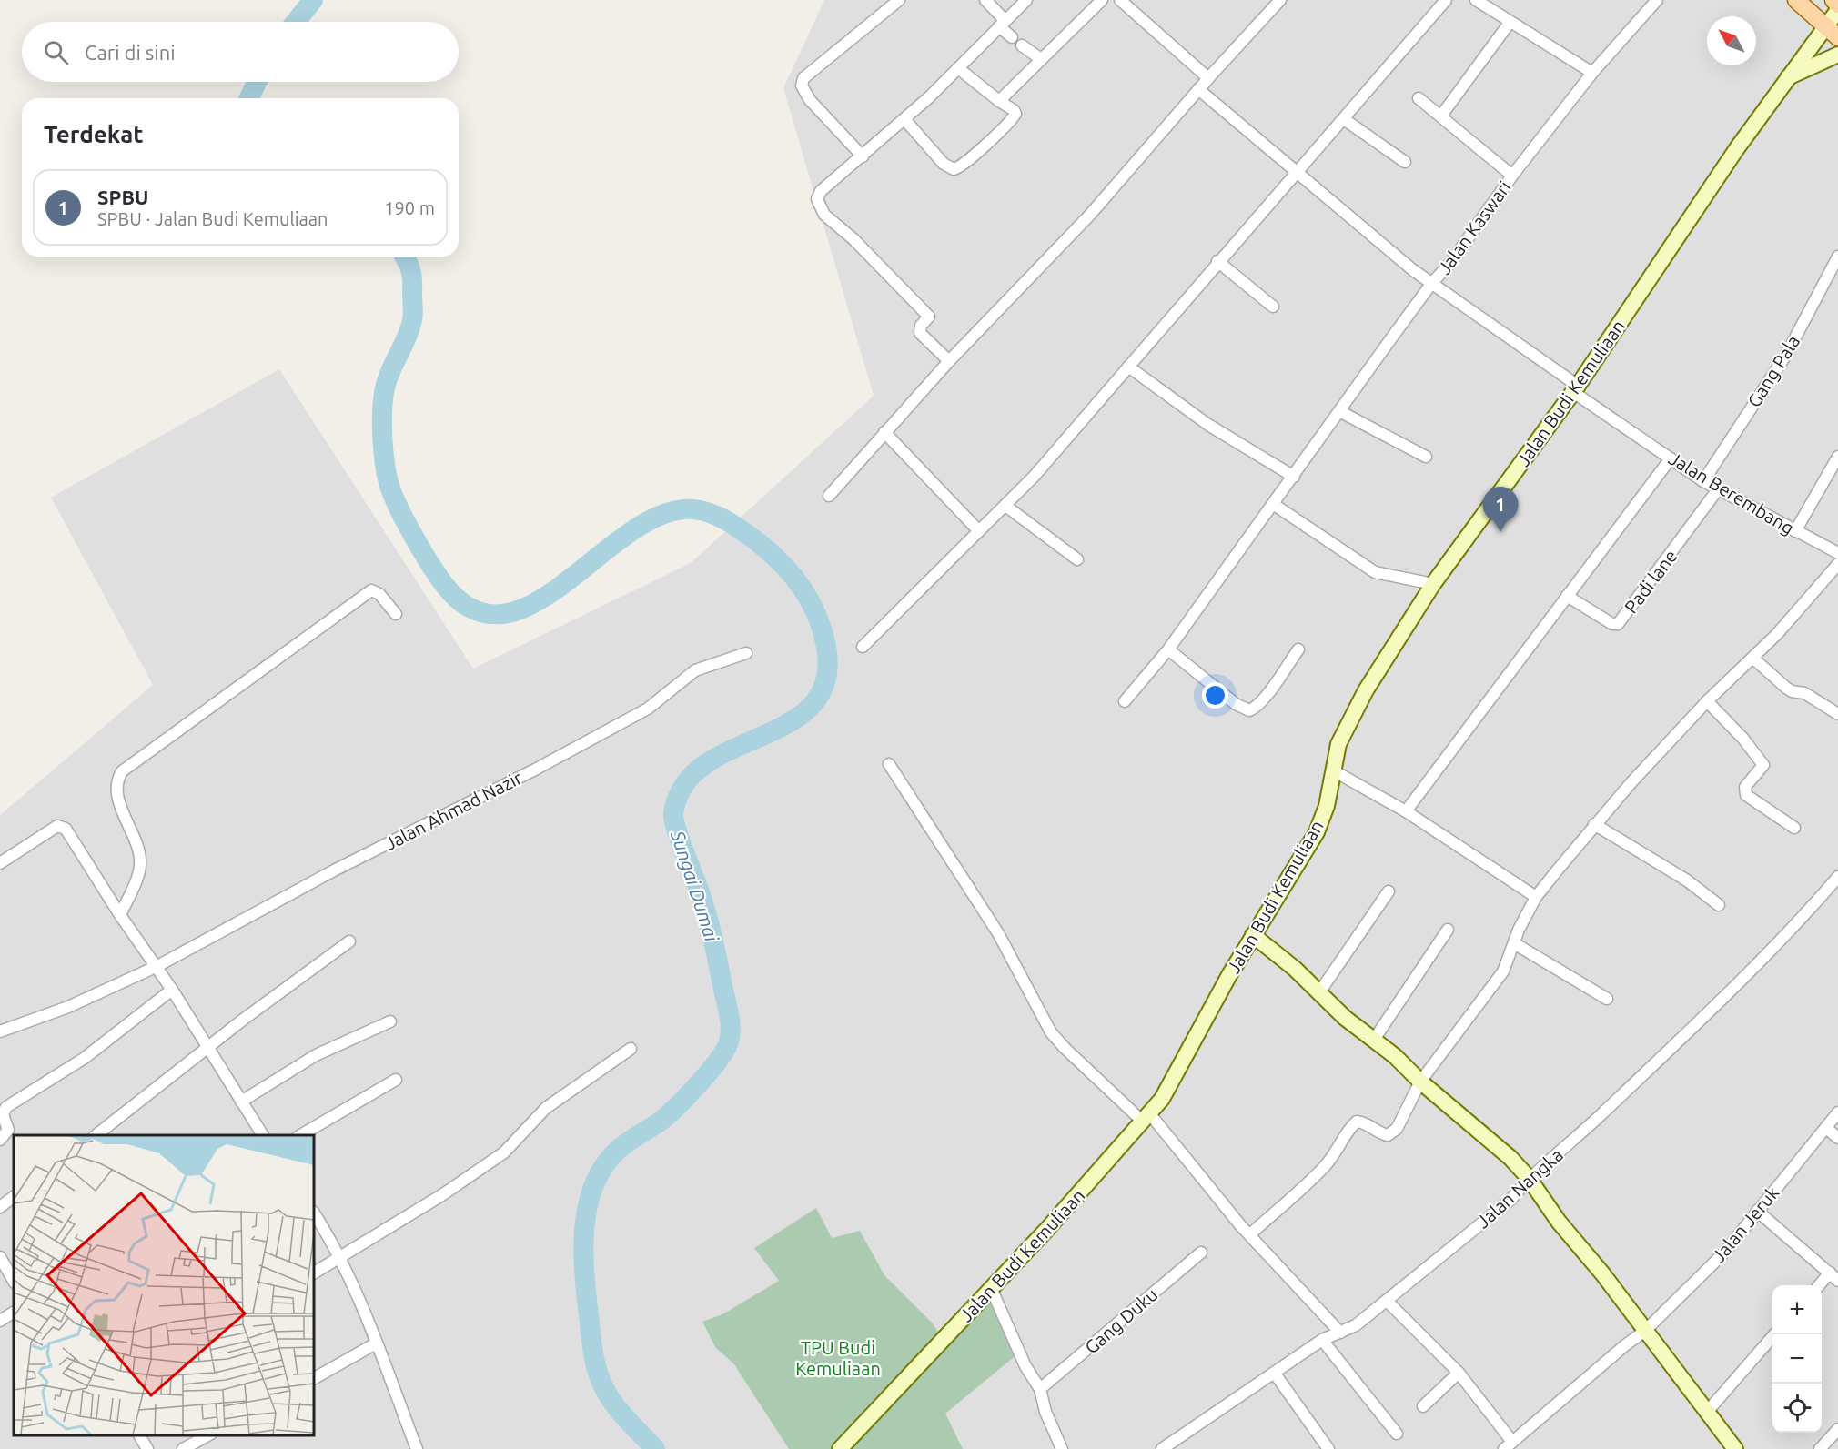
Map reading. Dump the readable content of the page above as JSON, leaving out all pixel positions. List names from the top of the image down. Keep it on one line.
{"streets":{"street":["Jalan Kaswari","Gang Pala","Jalan Budi Kemuliaan","Jalan Berembang","Padi lane","Jalan Ahmad Nazir","Jalan Nangka","Jalan Jeruk","Gang Duku"]},"crossings":[["Jalan Kaswari","Jalan Berembang"],["Gang Pala","Jalan Berembang"],["Jalan Budi Kemuliaan","Jalan Berembang"],["Jalan Berembang","Padi lane"]],"water":["Sungai Dumai"],"parks":["TPU Budi Kemuliaan"],"north":"top left","page":{"search":"Cari di sini","heading":"Terdekat","list":[{"mark":"1","name":"SPBU","note":"SPBU · Jalan Budi Kemuliaan","value":"190 m"}],"pins":"1","map_buttons":["+","−"]}}
